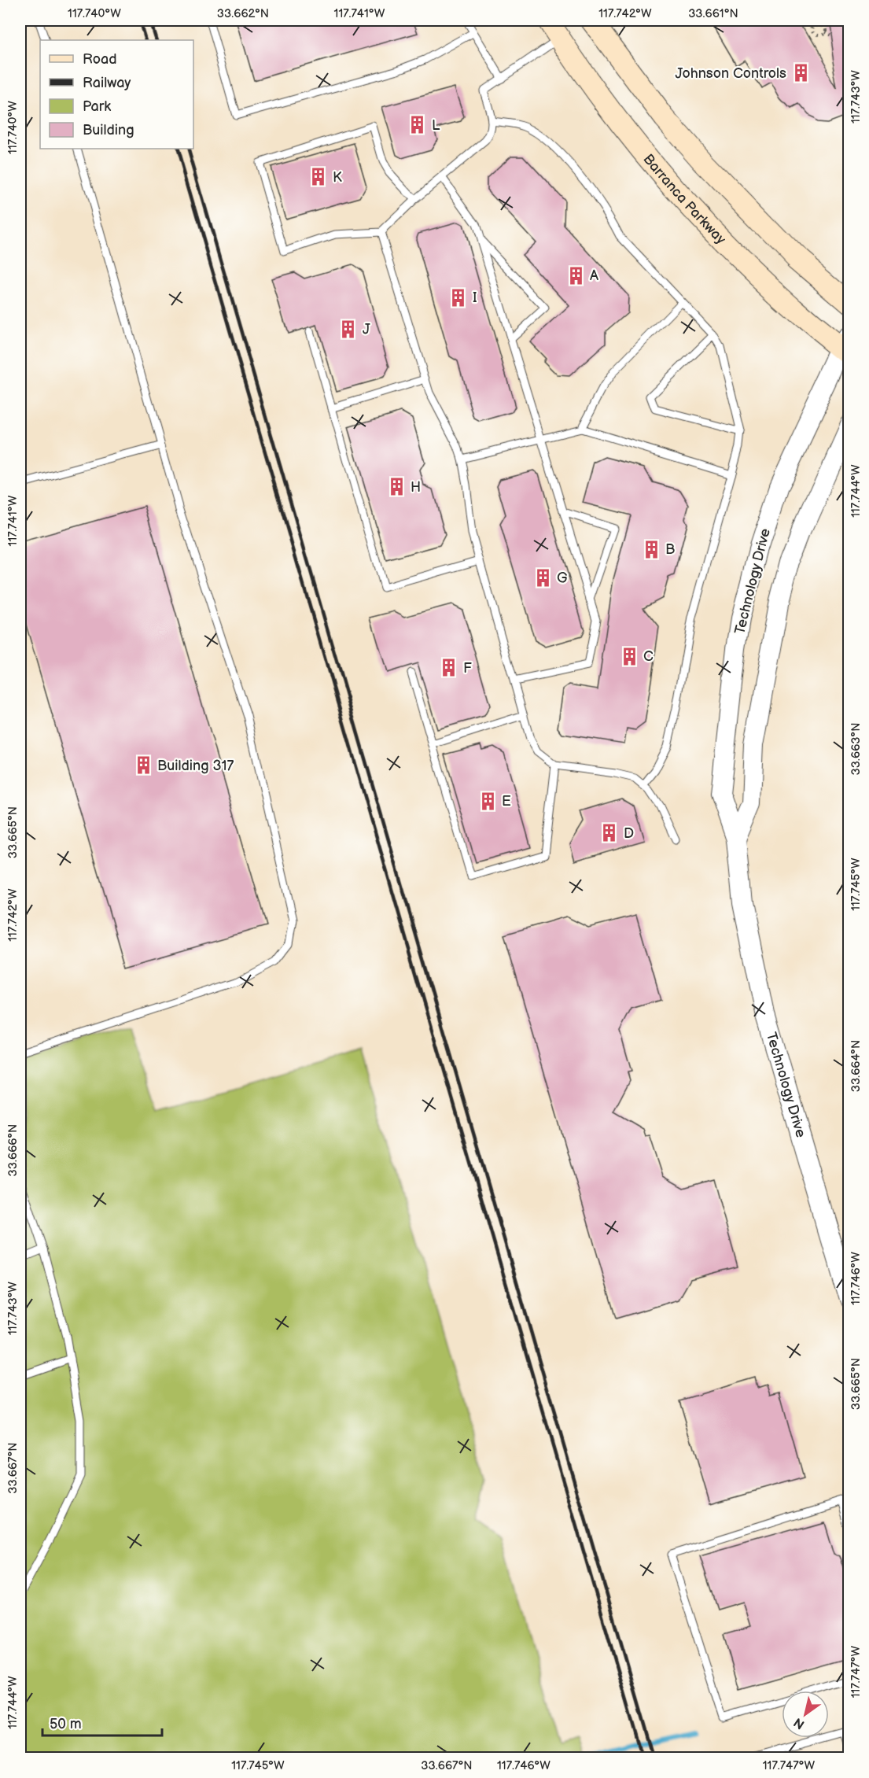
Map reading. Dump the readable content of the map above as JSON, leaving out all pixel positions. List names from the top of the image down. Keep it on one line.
{"streets":{"main road":["Barranca Parkway"],"street":["Technology Drive"]},"crossings":[["Barranca Parkway","Technology Drive"]],"places":{"building":["Johnson Controls","L","K","A","I","J","H","B","G","C","F","Building 317","E","D"]},"legend":["Road","Railway","Park","Building"],"scale_bar":"50 m","north":"bottom left","coordinates":["117.740°W","33.662°N","117.741°W","117.742°W","33.661°N","117.743°W","117.744°W","33.663°N","33.665°N","117.745°W","33.664°N","33.666°N","117.746°W","33.667°N","117.747°W"]}
